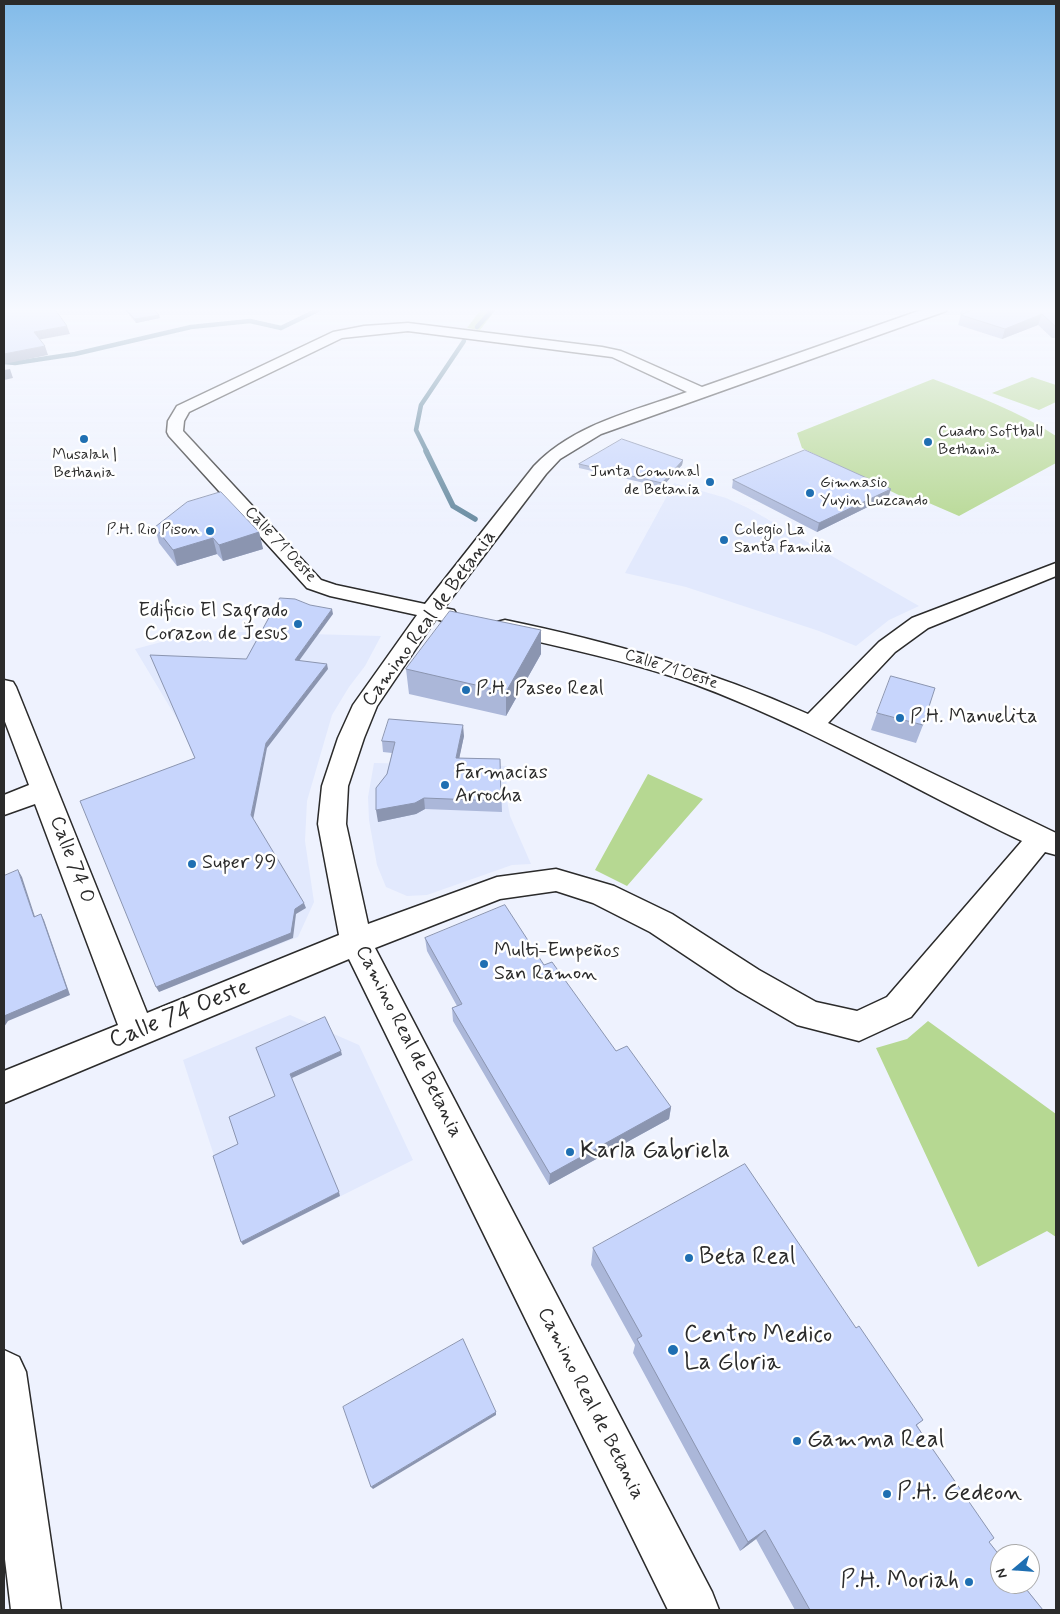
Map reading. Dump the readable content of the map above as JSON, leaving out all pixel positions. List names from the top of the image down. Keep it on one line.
{"streets":{"street":["Calle 71 Oeste","Camino Real de Betania","Calle 74 O","Calle 74 Oeste"]},"crossings":[["Calle 71 Oeste","Camino Real de Betania"],["Calle 71 Oeste","Calle 74 Oeste"],["Camino Real de Betania","Calle 74 Oeste"],["Calle 74 O","Calle 74 Oeste"]],"places":["Musalah | Bethania","Cuadro Softball Bethania","Junta Comunal de Betania","Gimnasio Yuyin Luzcando","P.H. Rio Pison","Colegio La Santa Familia","Edificio El Sagrado Corazon de Jesus","P.H. Paseo Real","P.H. Manuelita","Farmacias Arrocha","Super 99","Multi-Empeños San Ramon","Karla Gabriela","Beta Real","Centro Medico La Gloria","Gamma Real","P.H. Gedeon","P.H. Moriah"],"north":"left"}
